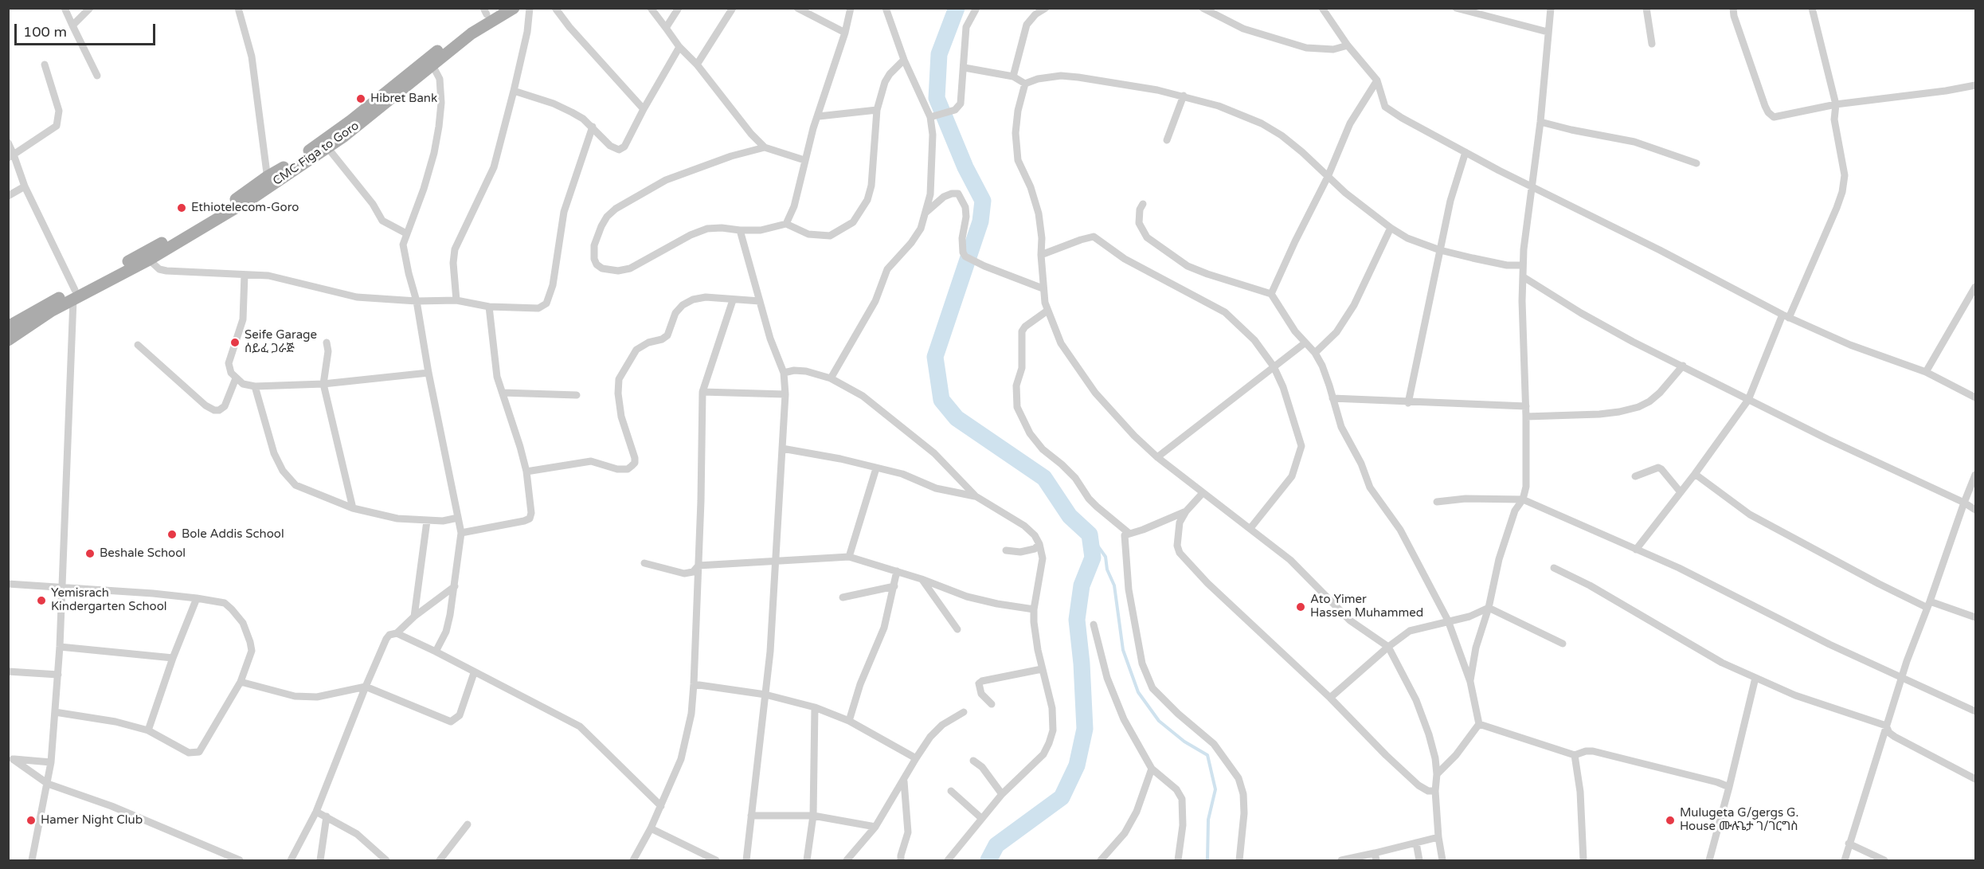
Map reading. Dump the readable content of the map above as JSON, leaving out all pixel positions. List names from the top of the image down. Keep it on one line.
{"streets":{"main road":["CMC Figa to Goro"]},"places":["Hibret Bank","Ethiotelecom-Goro","Seife Garage ሰይፈ ጋራጅ","Bole Addis School","Beshale School","Yemisrach Kindergarten School","Ato Yimer Hassen Muhammed","Hamer Night Club","Mulugeta G/gergs G. House ሙሉጌታ ገ/ገርግስ"],"scale_bar":"100 m"}
